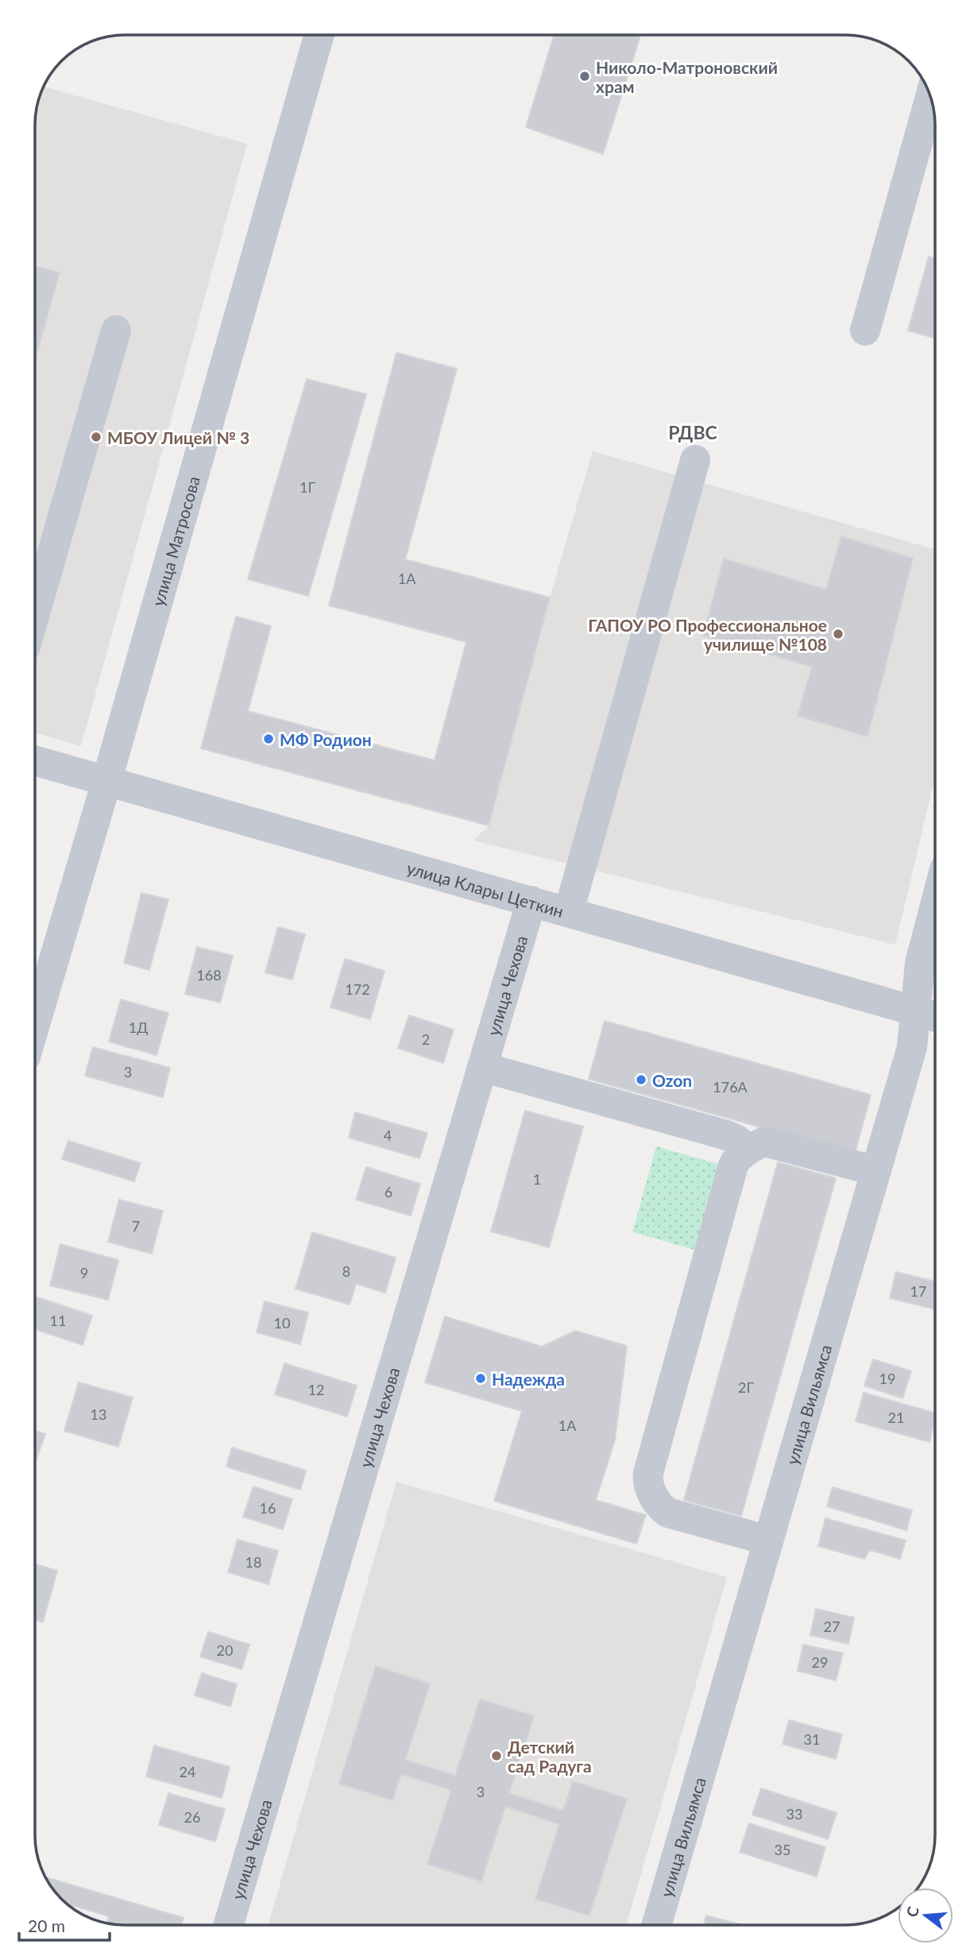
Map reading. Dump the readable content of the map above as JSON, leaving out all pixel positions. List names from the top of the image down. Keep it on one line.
{"streets":{"street":["улица Матросова","улица Клары Цеткин","улица Чехова","улица Вильямса"]},"crossings":[["улица Матросова","улица Клары Цеткин"],["улица Клары Цеткин","улица Чехова"],["улица Клары Цеткин","улица Вильямса"]],"districts":["РДВС"],"places":["Николо-Матроновский храм","МБОУ Лицей № 3","ГАПОУ РО Профессиональное училище №108","МФ Родион","Ozon","Надежда","Детский сад Радуга"],"house_numbers":["1Г","1А","168","172","1Д","2","3","176А","4","1","6","7","8","9","17","11","10","19","2Г","12","13","21","1А","16","18","27","20","29","31","24","3","33","26","35"],"scale_bar":"20 m","north":"left"}
